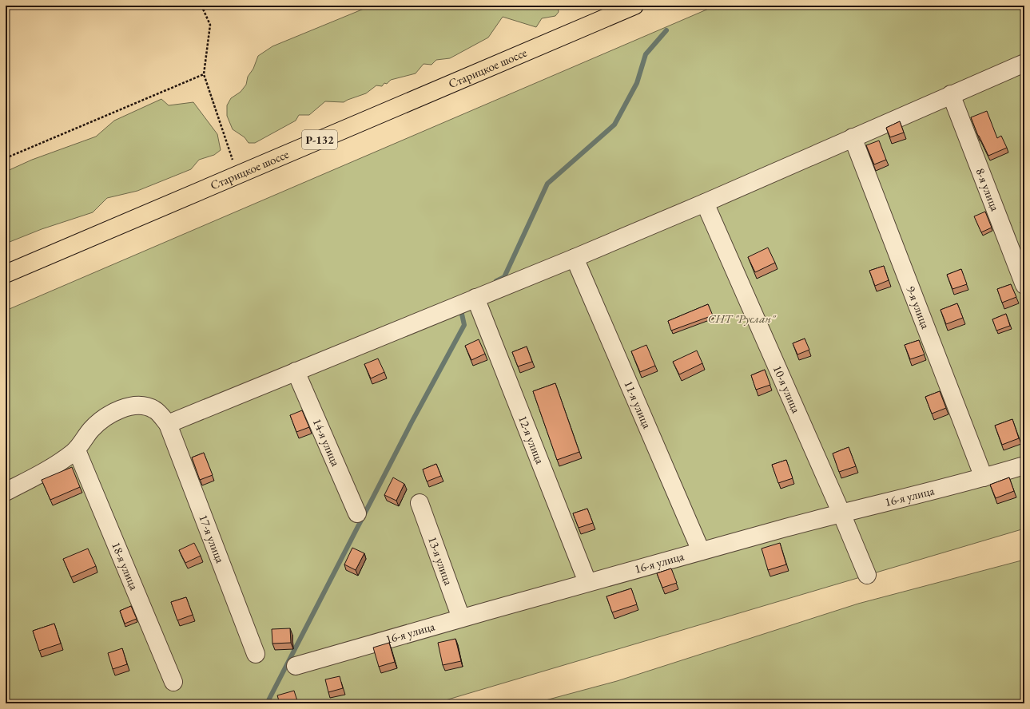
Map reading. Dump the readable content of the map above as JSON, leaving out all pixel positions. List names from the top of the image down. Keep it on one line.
{"streets":{"main road":["Старицкое шоссе","Р-132"],"street":["8-я улица","9-я улица","10-я улица","11-я улица","12-я улица","14-я улица","16-я улица","17-я улица","13-я улица","18-я улица"]},"crossings":[["9-я улица","16-я улица"],["10-я улица","16-я улица"],["11-я улица","16-я улица"],["12-я улица","16-я улица"],["16-я улица","13-я улица"]],"parks":["СНТ \"Руслан\""]}
